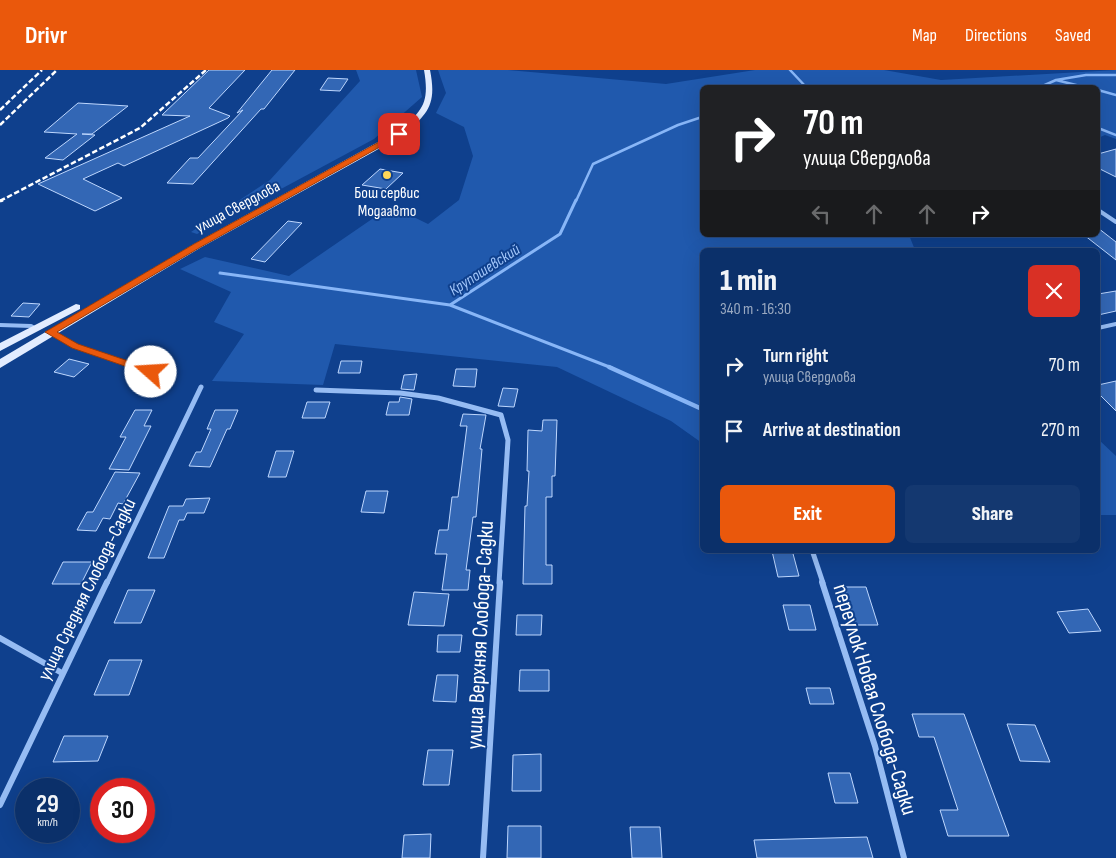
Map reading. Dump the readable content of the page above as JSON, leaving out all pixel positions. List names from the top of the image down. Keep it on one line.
{"streets":{"main road":["улица Свердлова"],"street":["улица Средняя Слобода-Садки","улица Верхняя Слобода-Садки","переулок Новая Слобода-Садки"]},"water":["Крупошевский"],"places":["Бош сервис Модаавто"],"page":{"header":"Drivr","nav":["Map","Directions","Saved"],"turn":["70 m","улица Свердлова"],"heading":["1 min","340 m · 16:30"],"list":[{"name":"Turn right","note":"улица Свердлова","value":"70 m"},{"name":"Arrive at destination","value":"270 m"}],"buttons":["Exit","Share"],"speed":"29 km/h","limit":"30"}}
